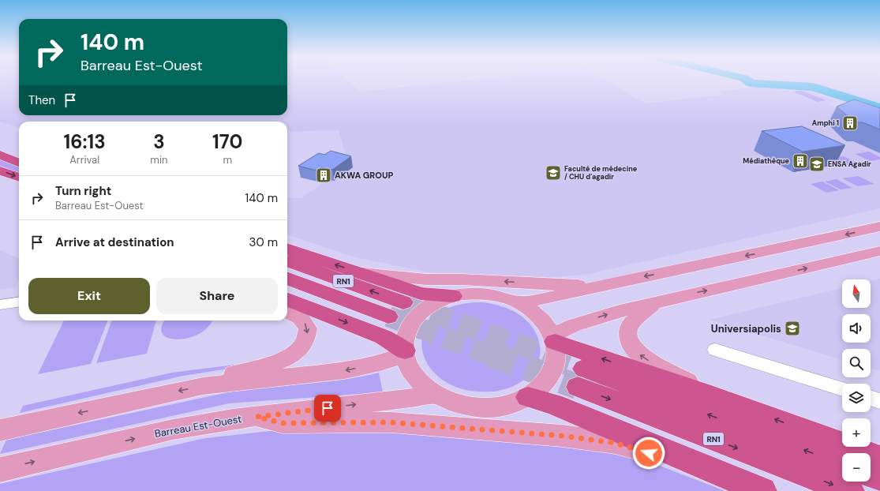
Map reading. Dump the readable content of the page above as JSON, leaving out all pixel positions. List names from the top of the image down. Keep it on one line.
{"streets":{"highway":["RN1"],"main road":["Barreau Est-Ouest"]},"places":{"building":["Amphi 1","Médiathèque","AKWA GROUP"],"school or university":["ENSA Agadir","Faculté de médecine / CHU d'agadir","Universiapolis"]},"north":"top","page":{"turn":["140 m","Barreau Est-Ouest"],"then":"Then","eta":["16:13","Arrival","3","min","170","m"],"list":[{"name":"Turn right","note":"Barreau Est-Ouest","value":"140 m"},{"name":"Arrive at destination","value":"30 m"}],"buttons":["Exit","Share"],"map_buttons":["+","−"]}}
